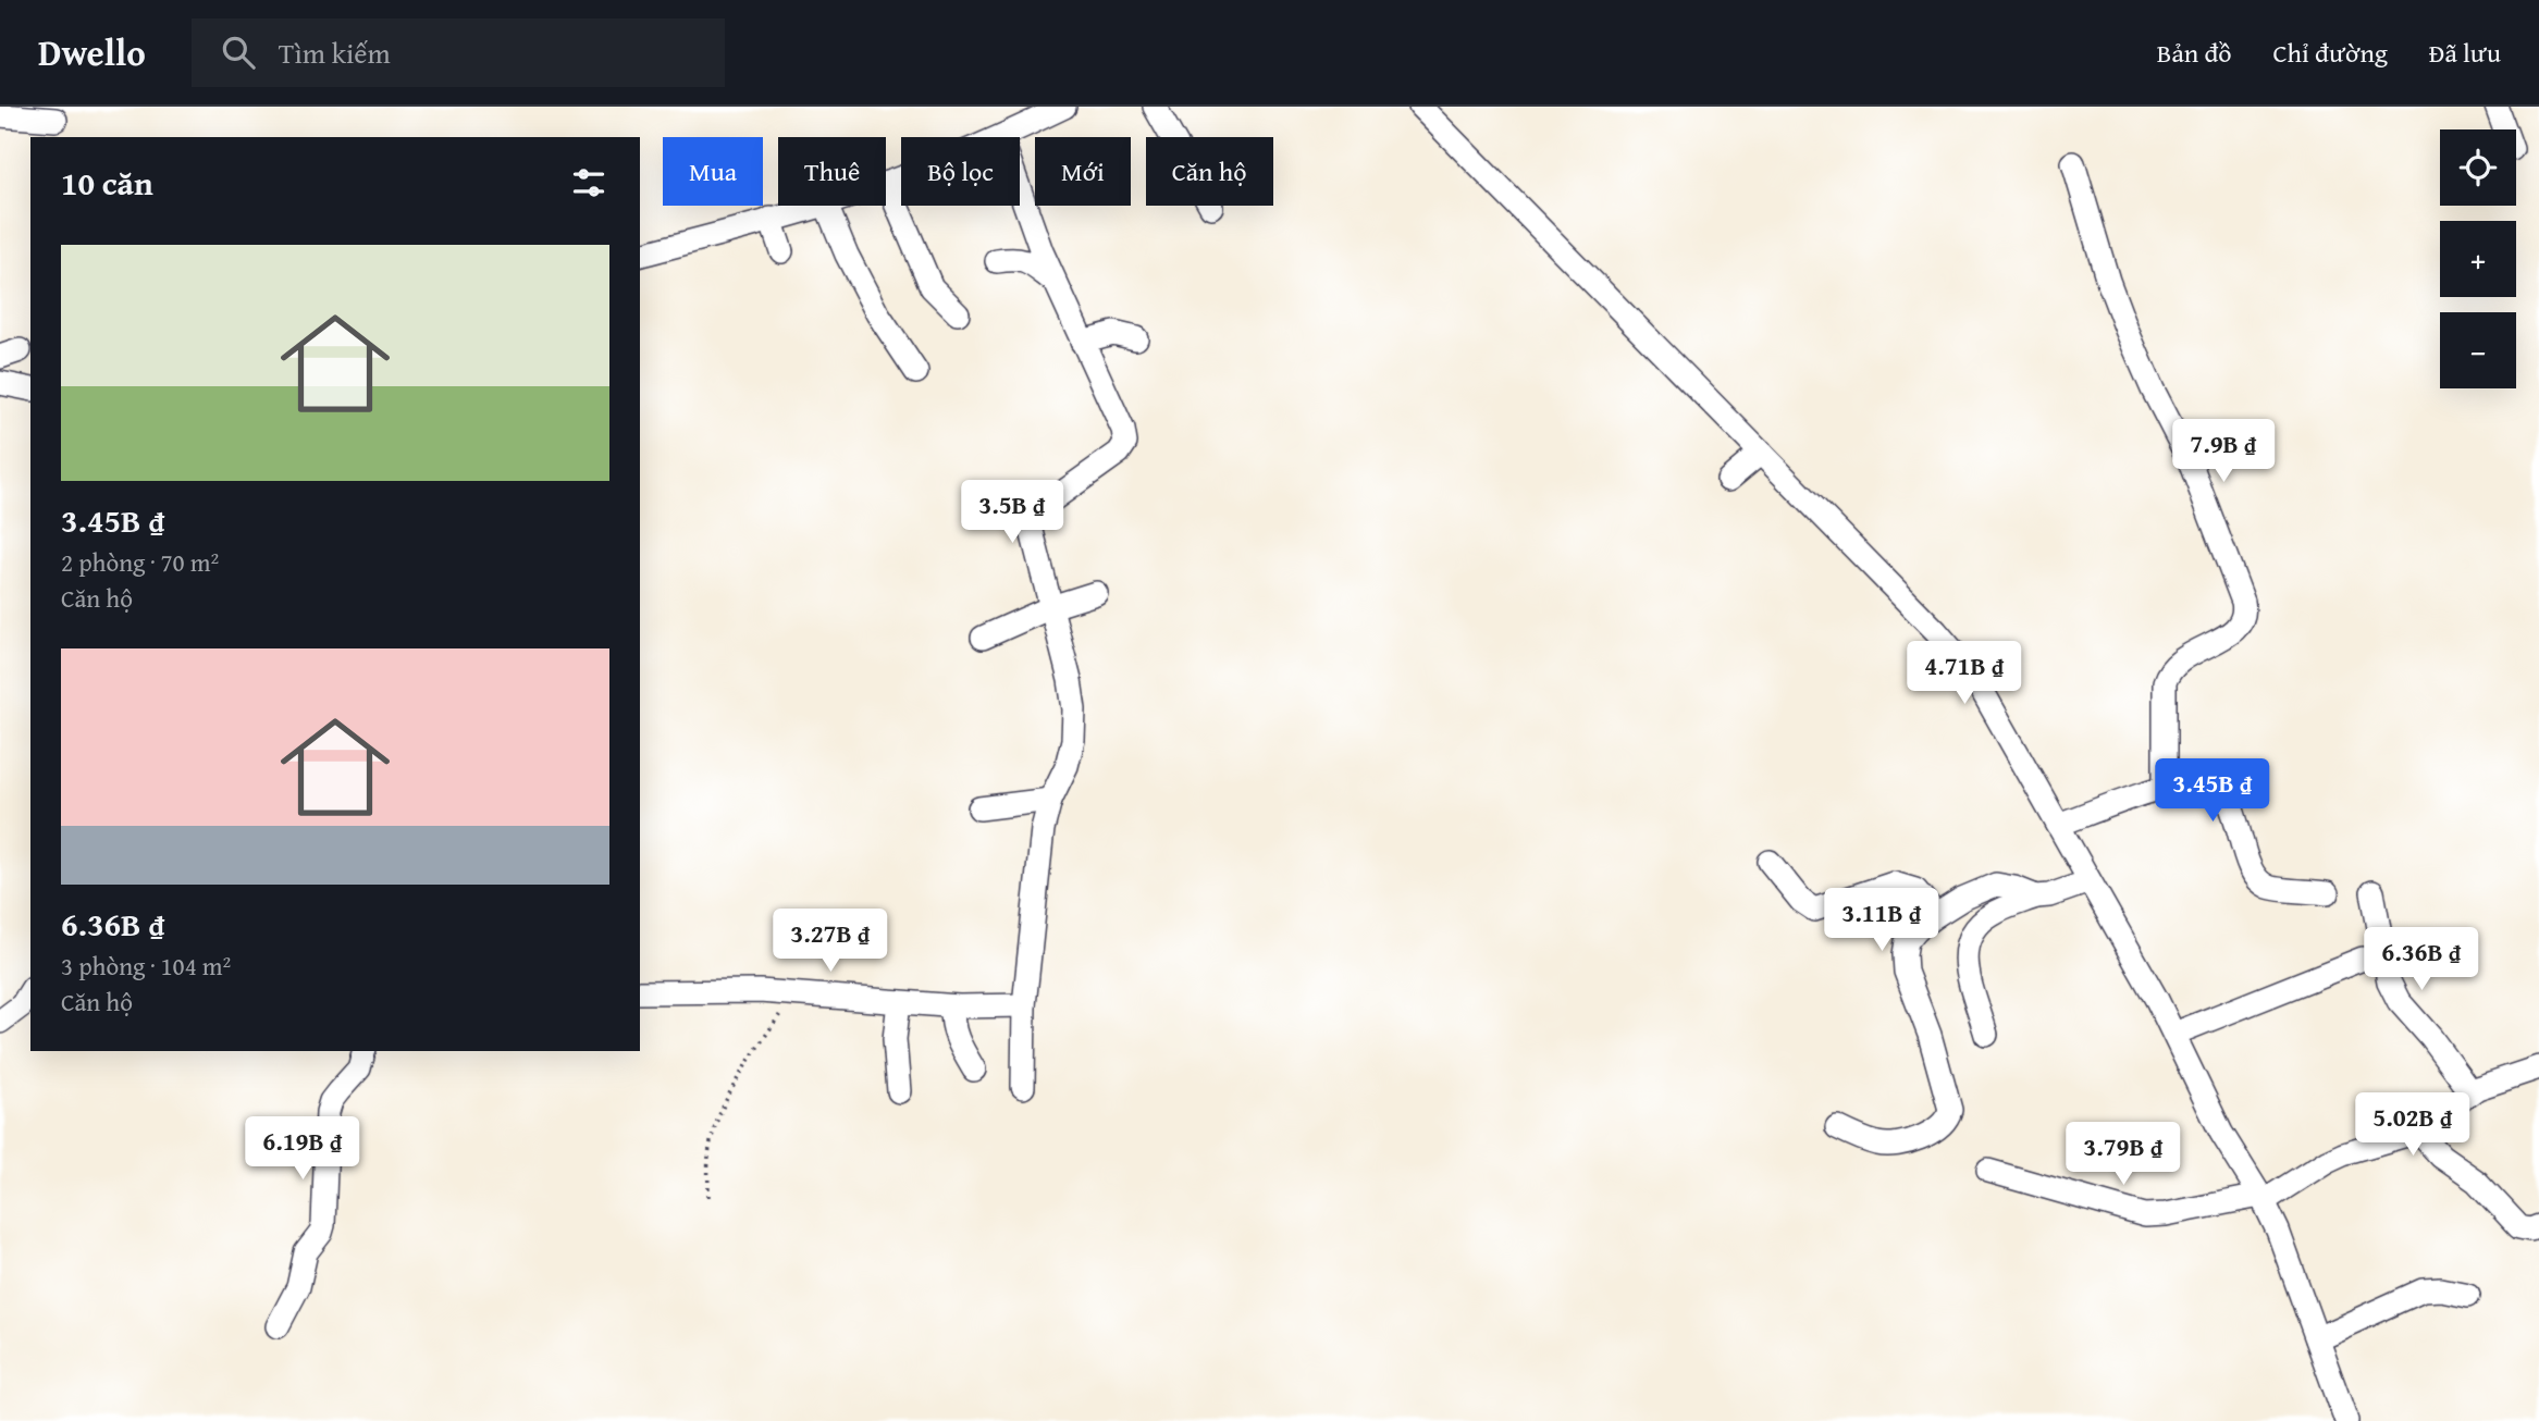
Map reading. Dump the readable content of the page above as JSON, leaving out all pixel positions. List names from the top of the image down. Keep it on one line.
{"page":{"header":"Dwello","search":"Tìm kiếm","nav":["Bản đồ","Chỉ đường","Đã lưu"],"map_buttons":["+","−"],"chip":["Mua","Thuê","Bộ lọc","Mới","Căn hộ"],"heading":"10 căn","list":[{"name":"3.45B ₫","note":"2 phòng · 70 m² · Căn hộ"},{"name":"6.36B ₫","note":"3 phòng · 104 m² · Căn hộ"}],"price":["7.9B ₫","3.5B ₫","4.71B ₫","3.45B ₫","3.11B ₫","3.27B ₫","6.36B ₫","5.02B ₫","6.19B ₫","3.79B ₫"]}}
